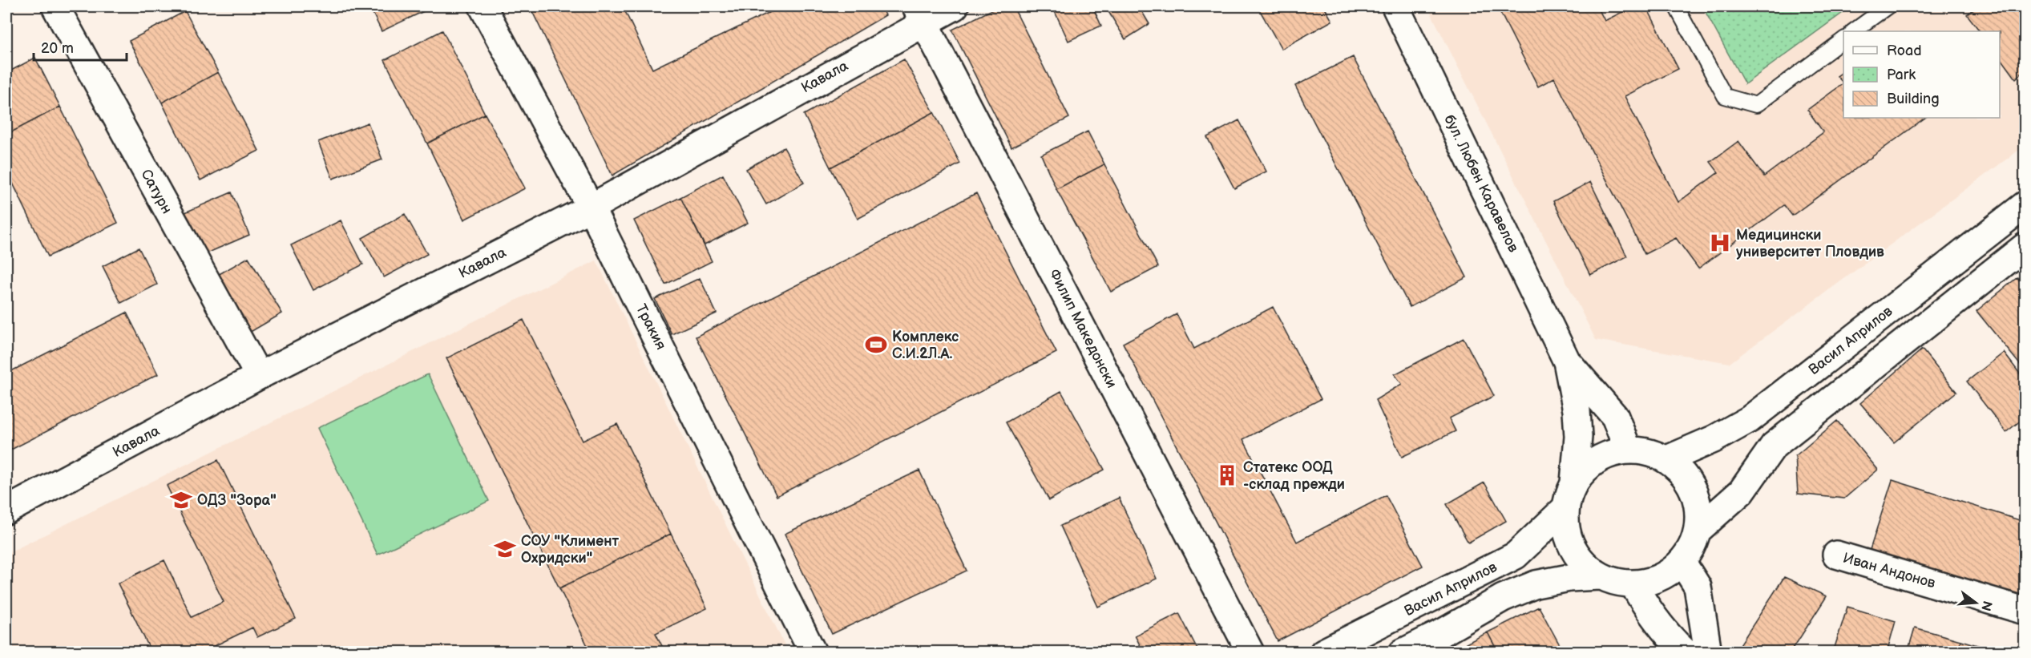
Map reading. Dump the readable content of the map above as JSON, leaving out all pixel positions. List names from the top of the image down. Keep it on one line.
{"streets":{"street":["Кавала","бул. Любен Каравелов","Сатурн","Тракия","Филип Македонски","Васил Априлов","Иван Андонов"]},"crossings":[["Кавала","Сатурн"],["Кавала","Тракия"],["Кавала","Филип Македонски"],["бул. Любен Каравелов","Васил Априлов"]],"places":{"hospital":["Медицински университет Пловдив"],"sports":["Kомплекс С.И.2Л.А."],"building":["Статекс ООД -склад прежди"],"school or university":["ОДЗ \"Зора\"","СОУ \"Климент Охридски\""]},"legend":["Road","Park","Building"],"scale_bar":"20 m","north":"right"}
